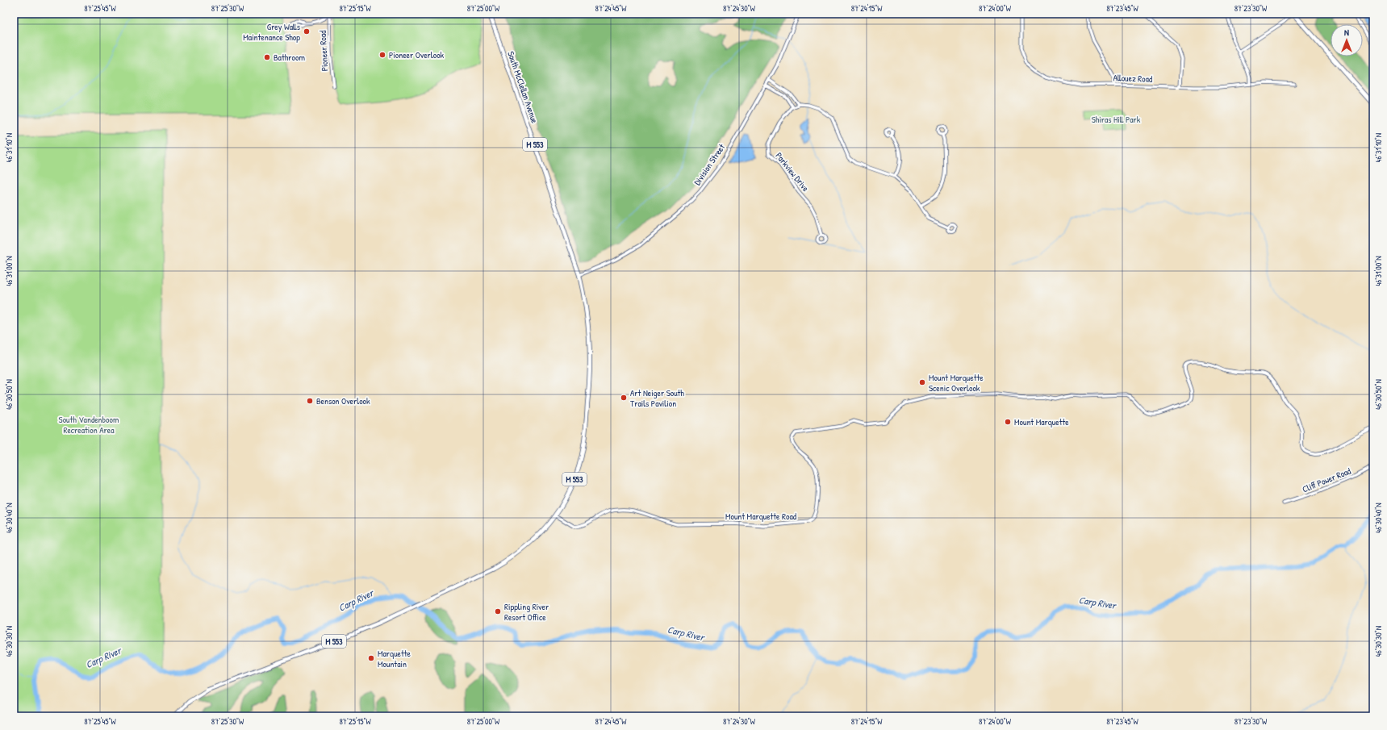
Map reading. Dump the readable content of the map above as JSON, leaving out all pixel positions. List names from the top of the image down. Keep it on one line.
{"streets":{"main road":["South McClellan Avenue","M 553"],"street":["Pioneer Road","Allouez Road","Division Street","Parkview Drive","Cliff Power Road","Mount Marquette Road"]},"crossings":[["South McClellan Avenue","M 553"],["South McClellan Avenue","Division Street"],["M 553","Division Street"],["M 553","Mount Marquette Road"]],"water":["Carp River"],"parks":["Shiras Hill Park","South Vandenboom Recreation Area"],"places":["Grey Walls Maintenance Shop","Pioneer Overlook","Bathroom","Mount Marquette Scenic Overlook","Art Neiger South Trails Pavilion","Benson Overlook","Mount Marquette","Rippling River Resort Office","Marquette Mountain"],"north":"top","coordinates":["87°25'45\"W","87°25'30\"W","87°25'15\"W","87°25'00\"W","87°24'45\"W","87°24'30\"W","87°24'15\"W","87°24'00\"W","87°23'45\"W","87°23'30\"W","46°31'10\"N","46°31'00\"N","46°30'50\"N","46°30'40\"N","46°30'30\"N"]}
